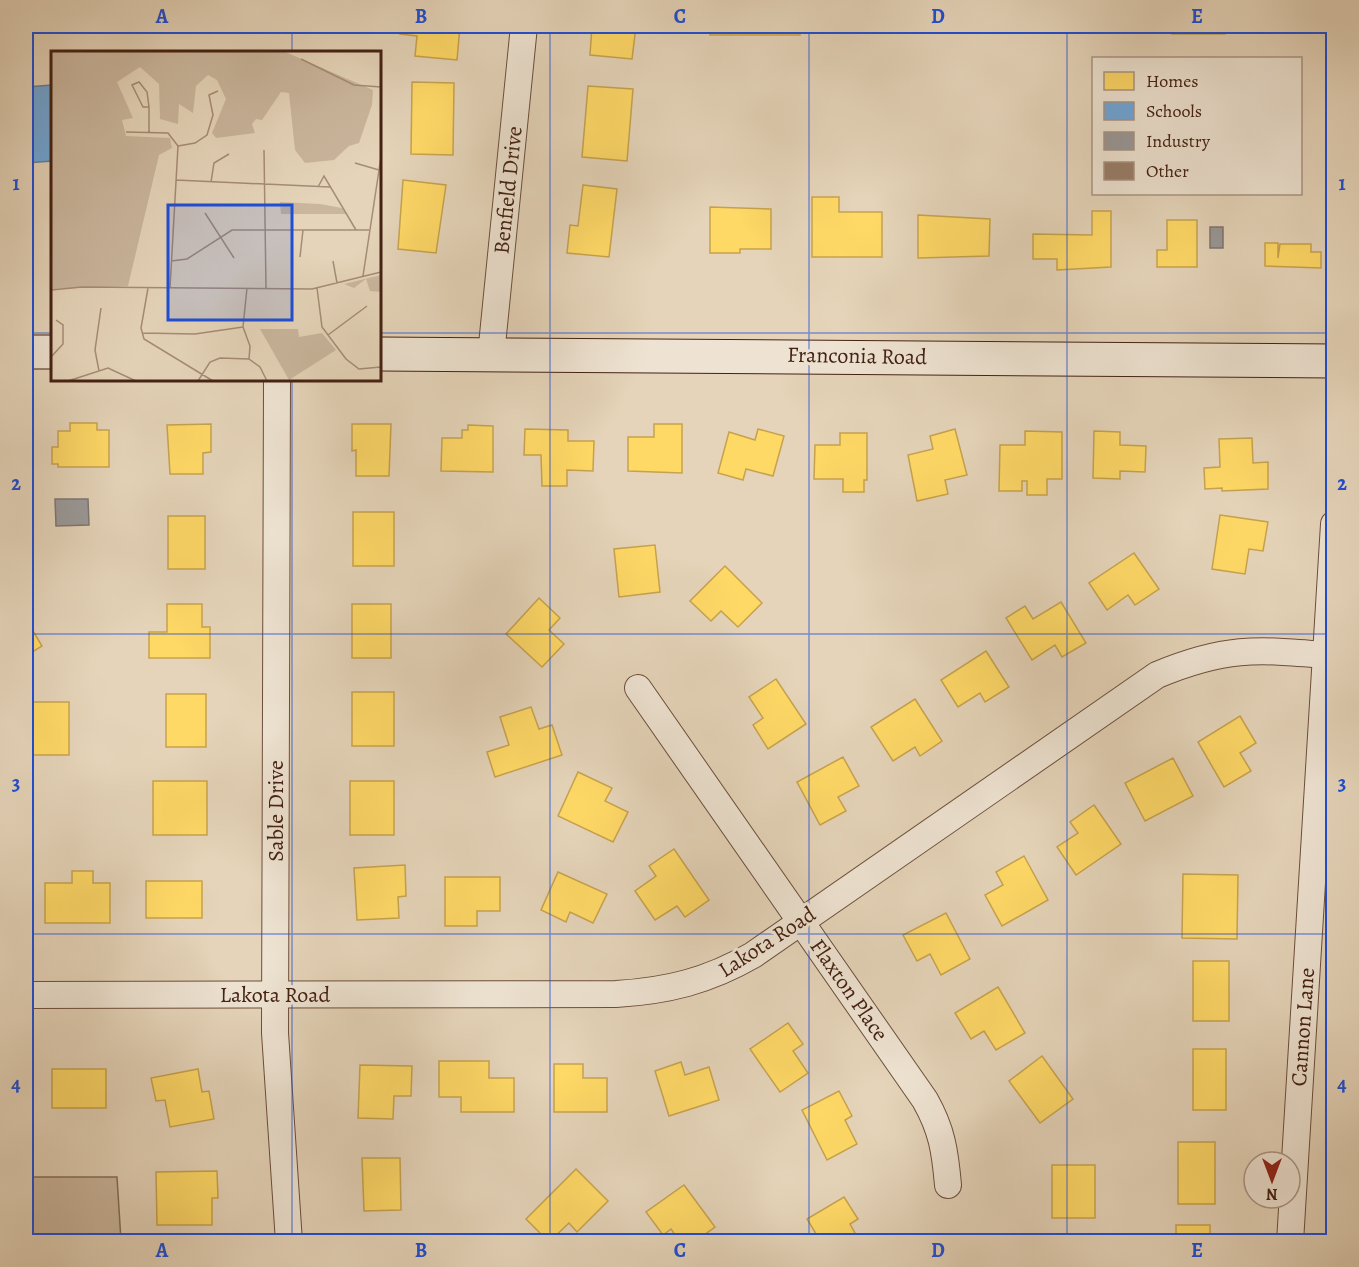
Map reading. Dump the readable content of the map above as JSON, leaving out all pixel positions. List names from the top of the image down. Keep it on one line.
{"streets":{"main road":["Franconia Road"],"street":["Benfield Drive","Sable Drive","Lakota Road","Flaxton Place","Cannon Lane"]},"crossings":[["Benfield Drive","Franconia Road"],["Sable Drive","Lakota Road"],["Lakota Road","Flaxton Place"],["Lakota Road","Cannon Lane"]],"legend":["Homes","Schools","Industry","Other"],"north":"bottom","grid":{"columns":["A","B","C","D","E"],"rows":["1","2","3","4"]}}
